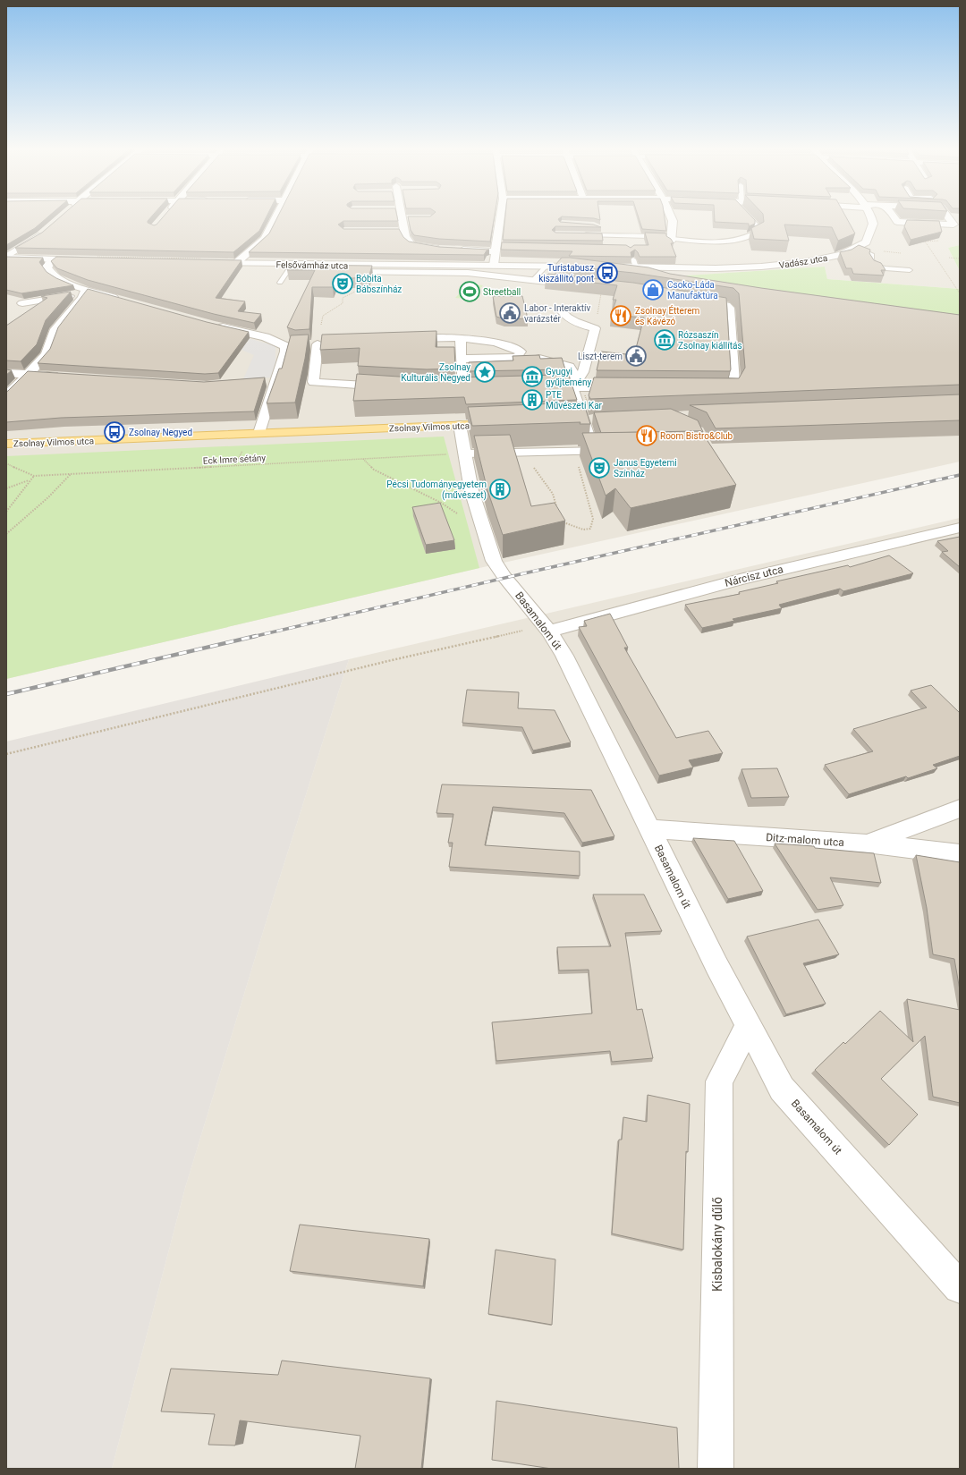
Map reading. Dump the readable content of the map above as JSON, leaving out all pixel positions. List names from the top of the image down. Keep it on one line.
{"streets":{"main road":["Zsolnay Vilmos utca"],"street":["Vadász utca","Felsővámház utca","Nárcisz utca","Basamalom út","Ditz-malom utca","Kisbalokány dűlő"],"path":["Eck Imre sétány"]},"crossings":[["Zsolnay Vilmos utca","Basamalom út"],["Eck Imre sétány","Basamalom út"],["Nárcisz utca","Basamalom út"],["Basamalom út","Ditz-malom utca"],["Basamalom út","Kisbalokány dűlő"]],"places":{"bus stop":["Turistabusz kiszállító pont","Zsolnay Negyed"],"theatre":["Bóbita Bábszínház","Janus Egyetemi Színház"],"shop":["Csoko-Láda Manufaktúra"],"sports":["Streetball"],"public building":["Labor - Interaktív varázstér","Liszt-terem"],"restaurant":["Zsolnay Étterem és Kávézó","Room Bistro&Club"],"museum":["Rózsaszín Zsolnay kiállítás","Gyugyi gyűjtemény"],"place":["Zsolnay Kulturális Negyed"],"building":["PTE Művészeti Kar","Pécsi Tudományegyetem (művészet)"]}}
